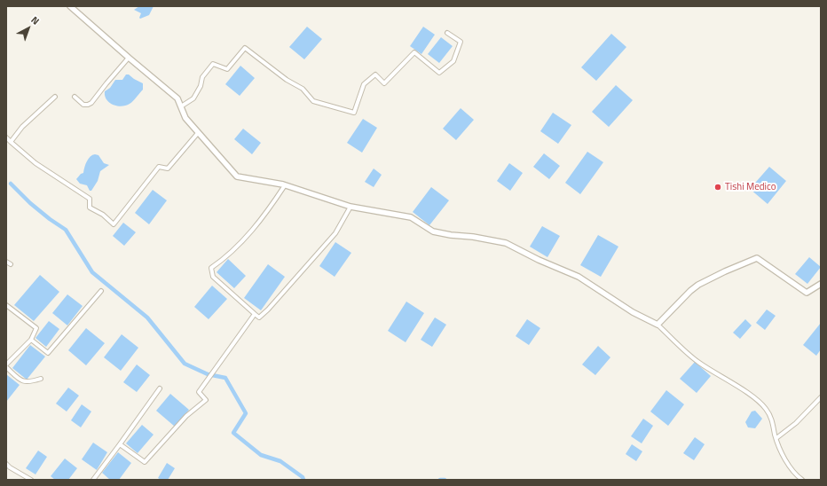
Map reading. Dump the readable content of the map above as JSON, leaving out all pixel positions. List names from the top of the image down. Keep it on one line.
{"places":["Tishi Medico"],"north":"top right"}
